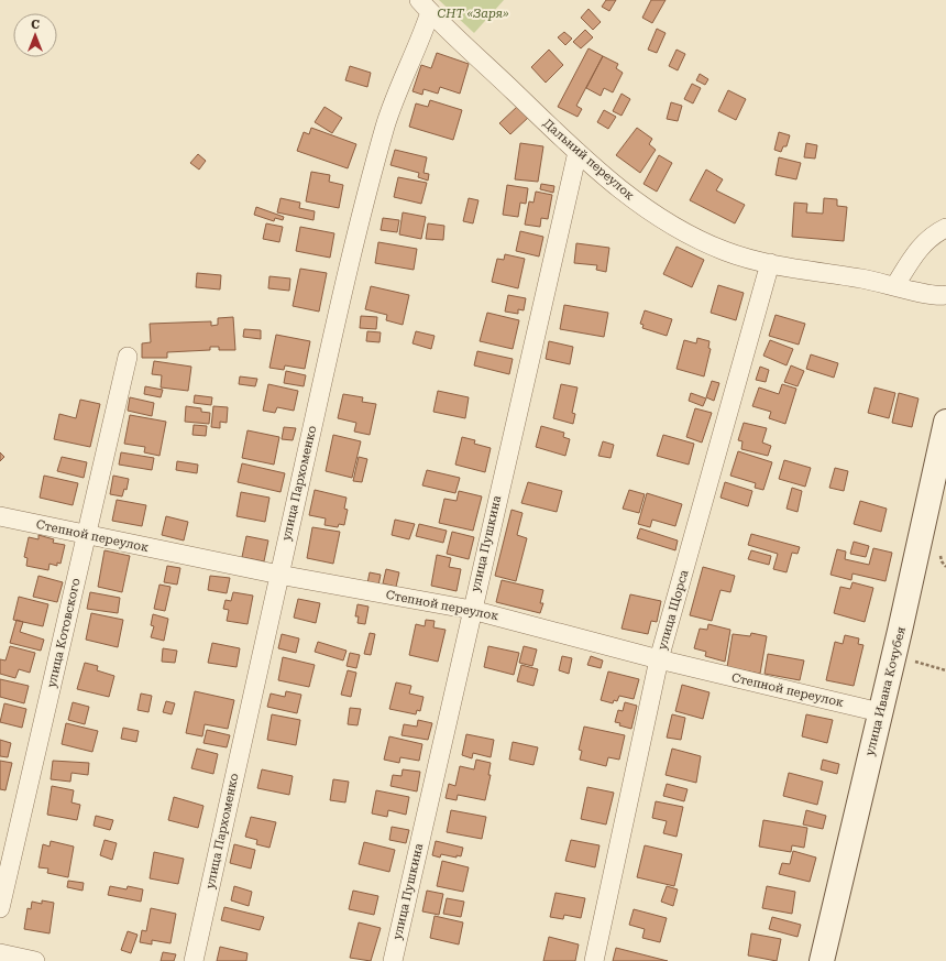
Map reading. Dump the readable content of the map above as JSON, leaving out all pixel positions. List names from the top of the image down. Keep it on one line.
{"streets":{"street":["Дальний переулок","улица Пархоменко","Степной переулок","улица Пушкина","улица Щорса","улица Котовского","улица Ивана Кочубея"]},"crossings":[["Дальний переулок","улица Пархоменко"],["Дальний переулок","улица Пушкина"],["Дальний переулок","улица Щорса"],["улица Пархоменко","Степной переулок"],["Степной переулок","улица Пушкина"],["Степной переулок","улица Щорса"],["Степной переулок","улица Котовского"],["Степной переулок","улица Ивана Кочубея"]],"parks":["СНТ «Заря»"],"north":"top"}
